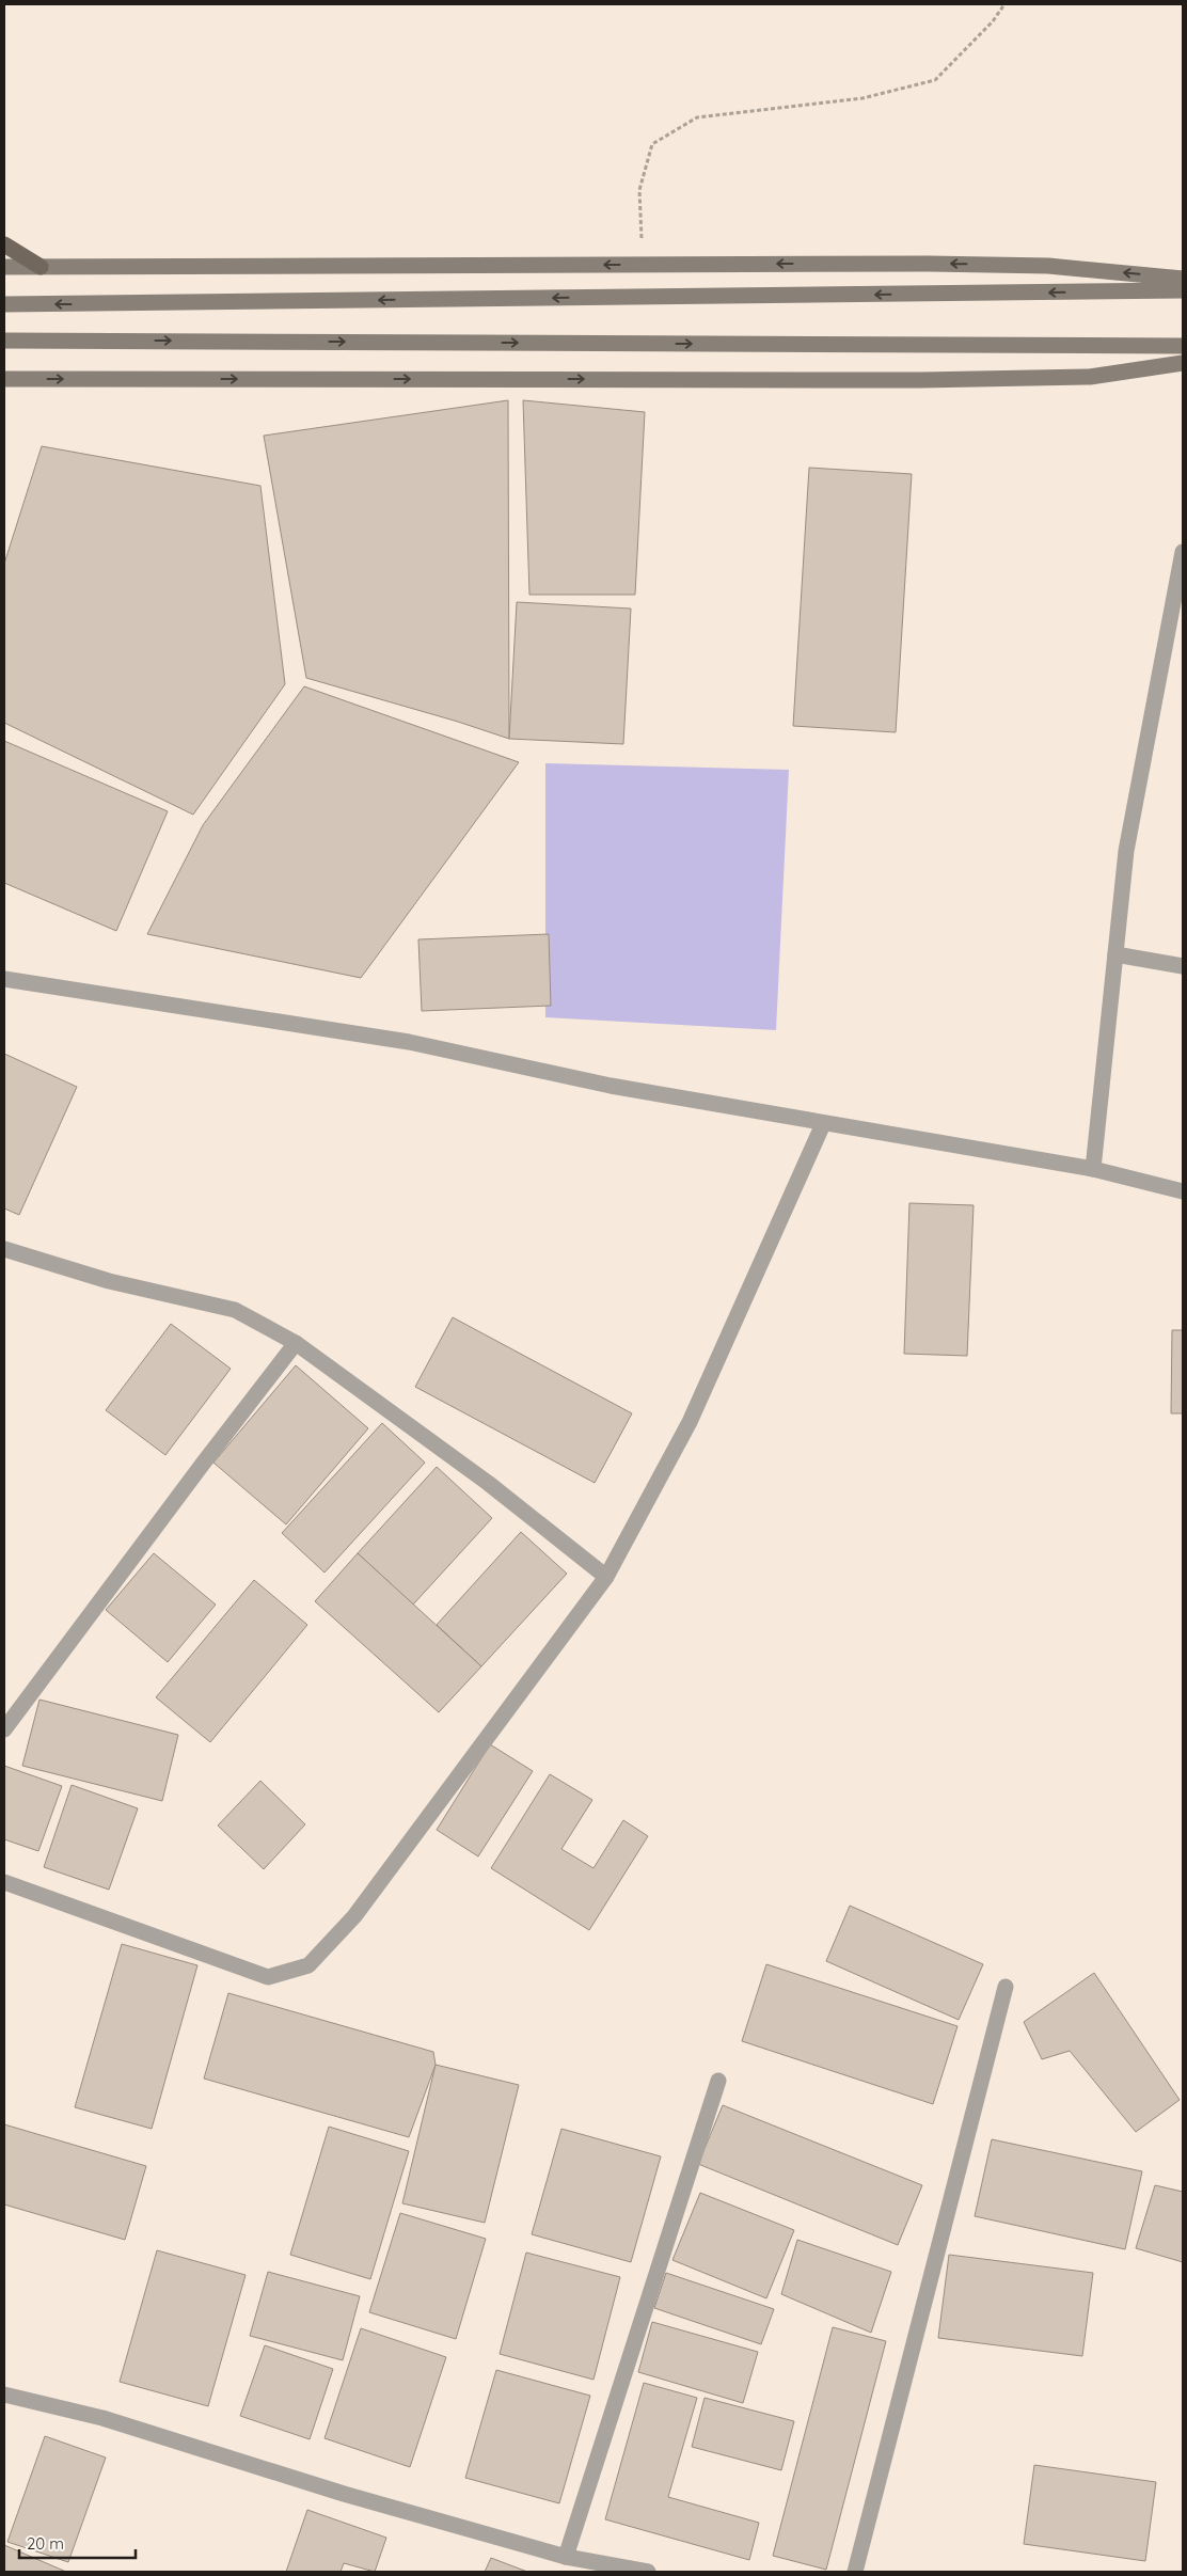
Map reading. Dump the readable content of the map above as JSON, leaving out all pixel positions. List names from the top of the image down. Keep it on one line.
{"scale_bar":"20 m"}
